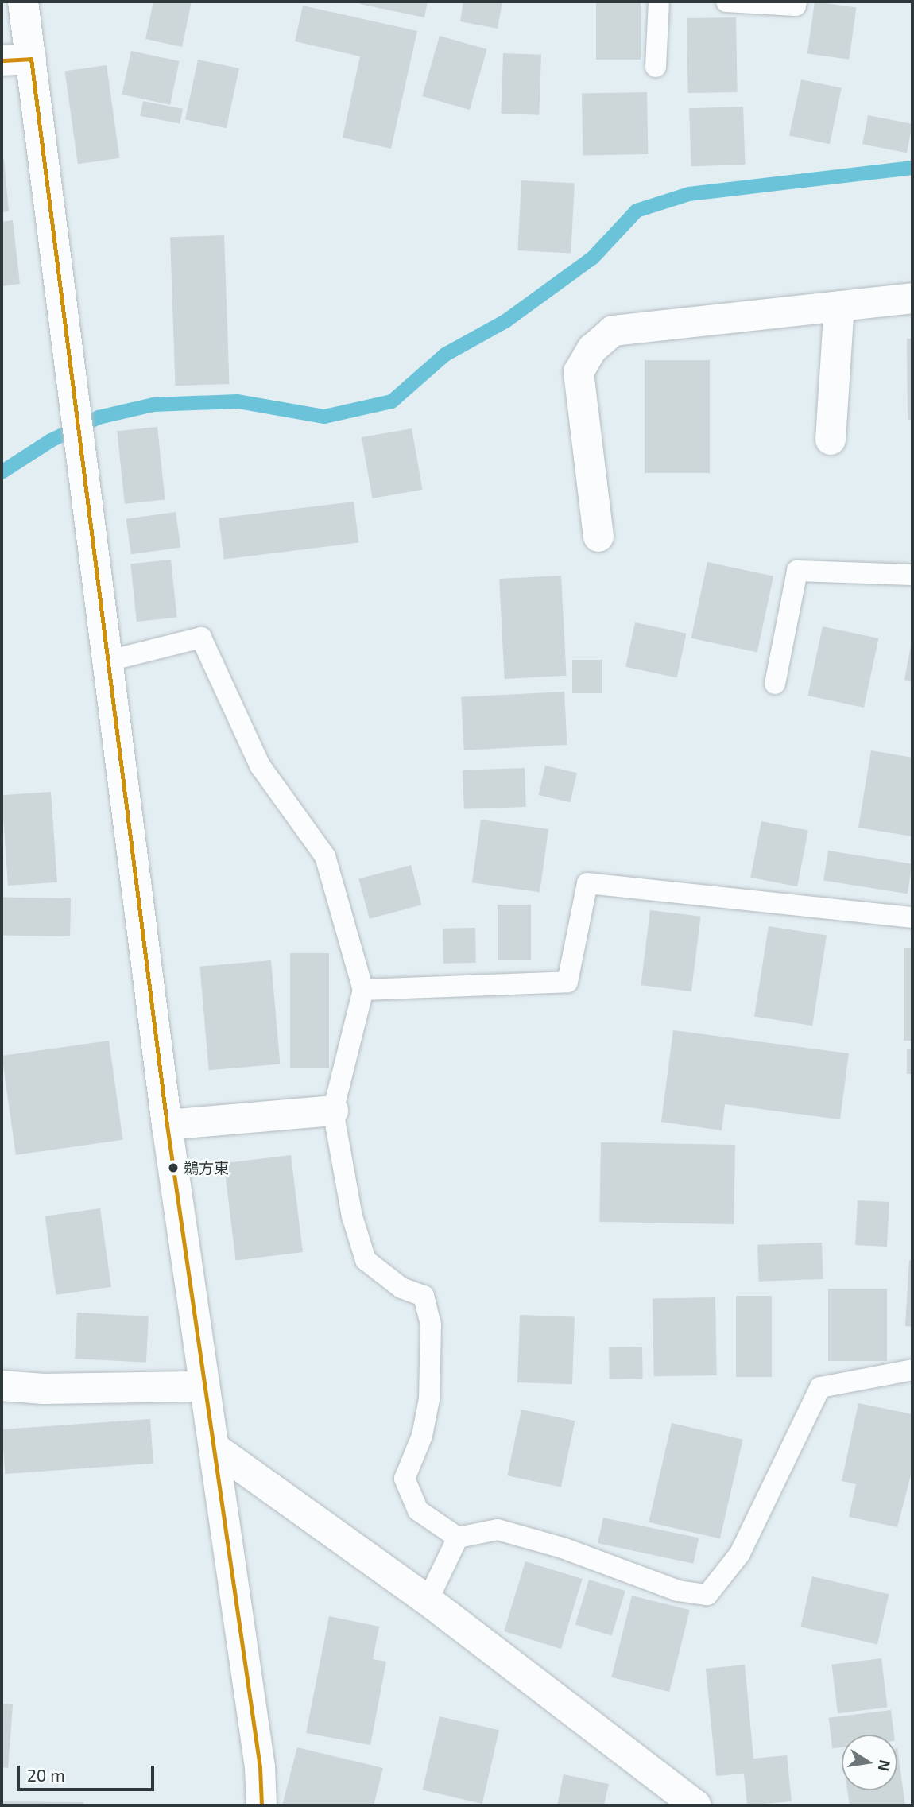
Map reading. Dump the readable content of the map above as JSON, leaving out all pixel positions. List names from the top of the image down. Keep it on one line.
{"places":["鵜方東"],"scale_bar":"20 m","north":"right"}
